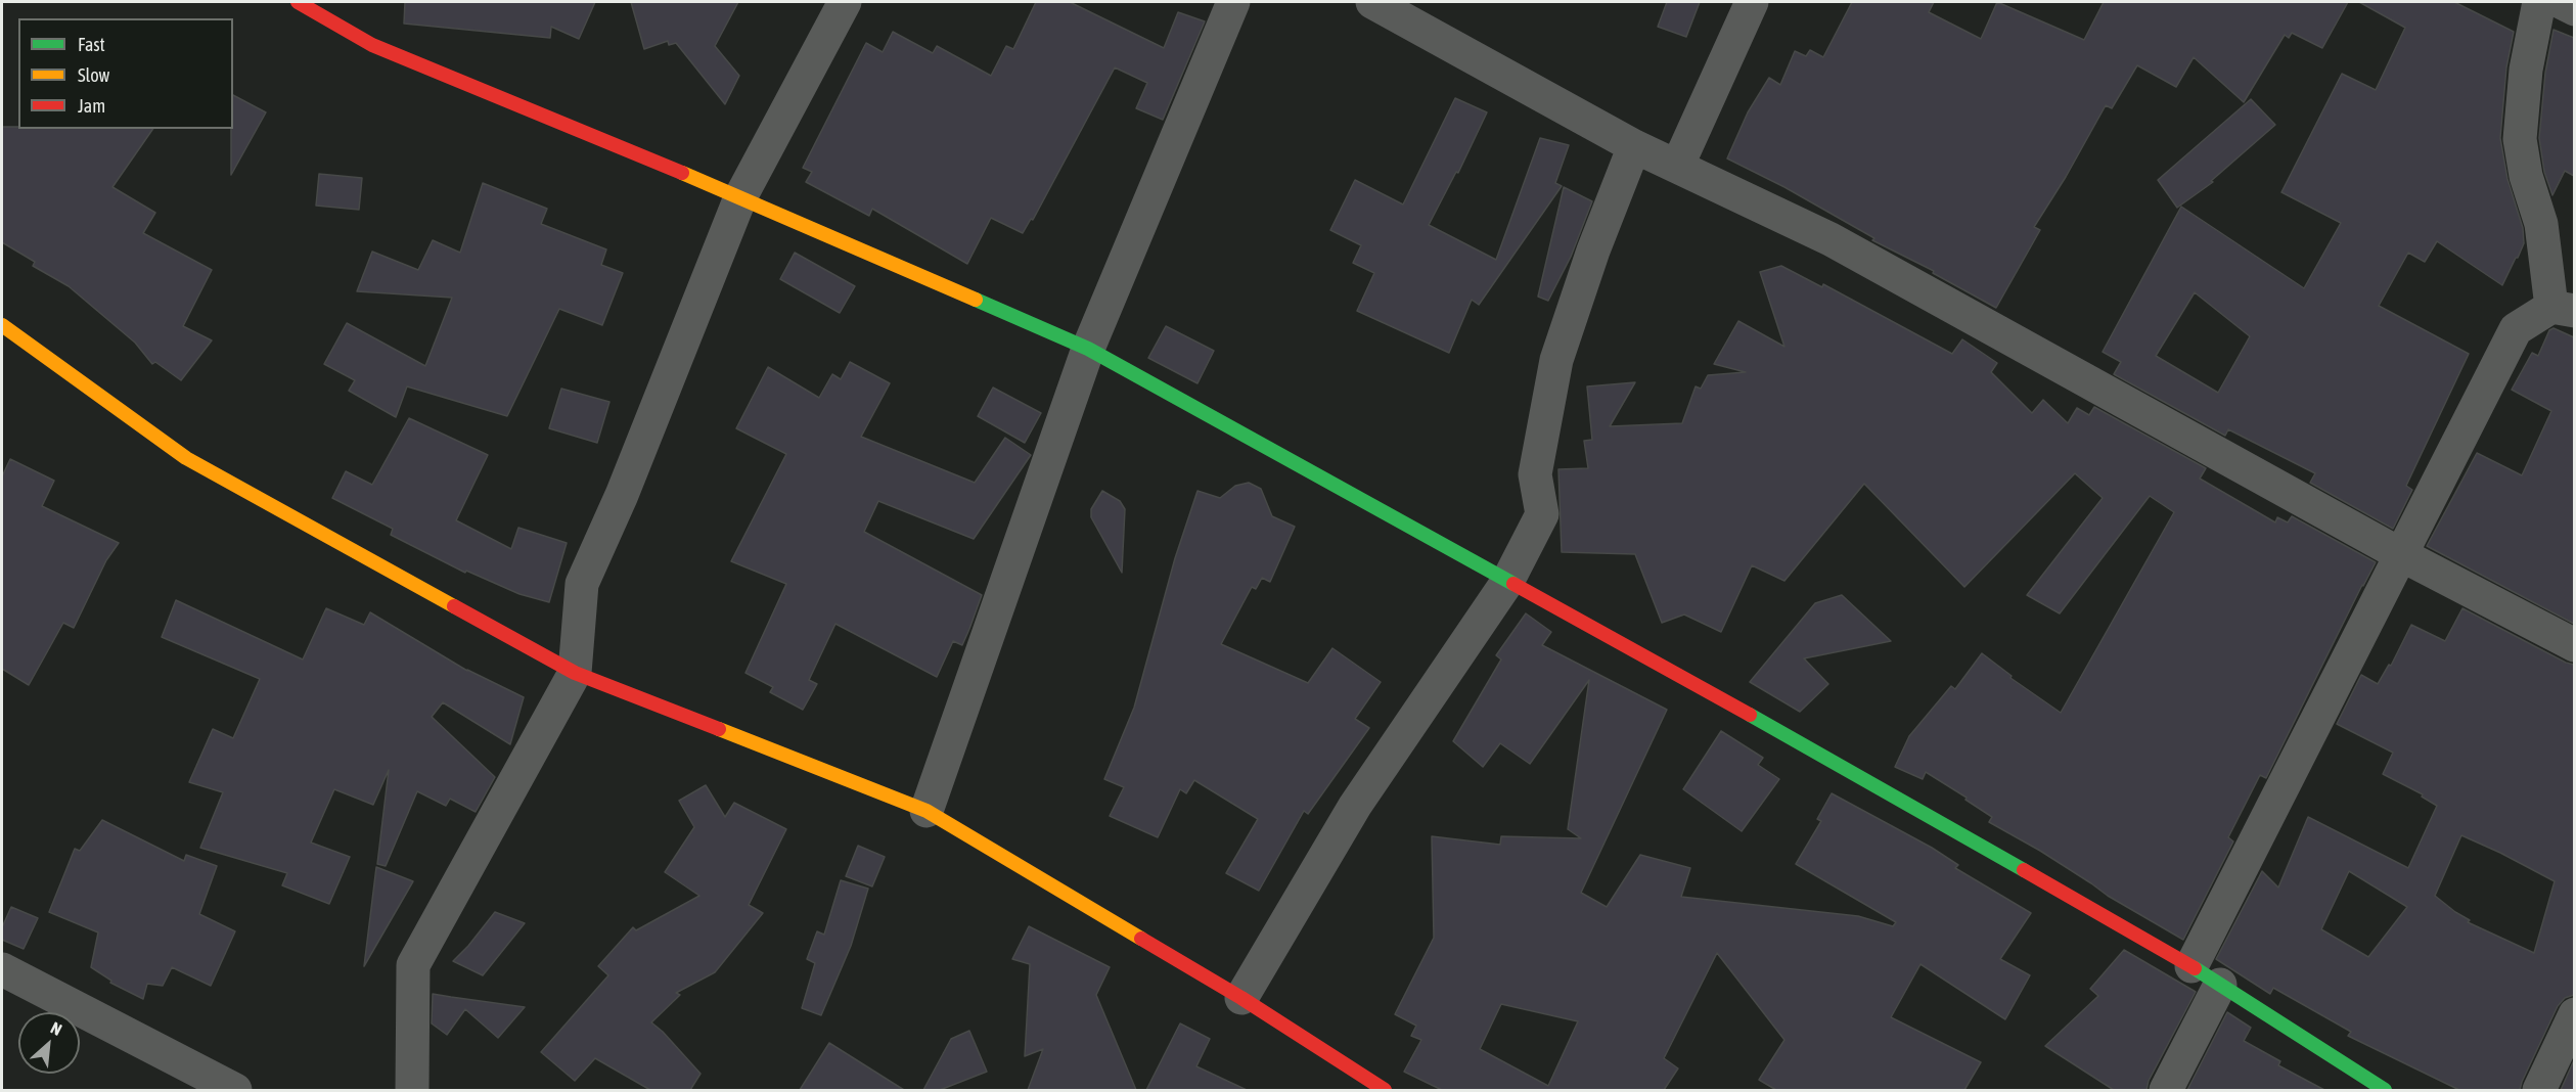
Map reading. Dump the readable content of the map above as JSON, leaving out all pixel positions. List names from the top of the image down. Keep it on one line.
{"legend":["Fast","Slow","Jam"],"north":"top right"}
